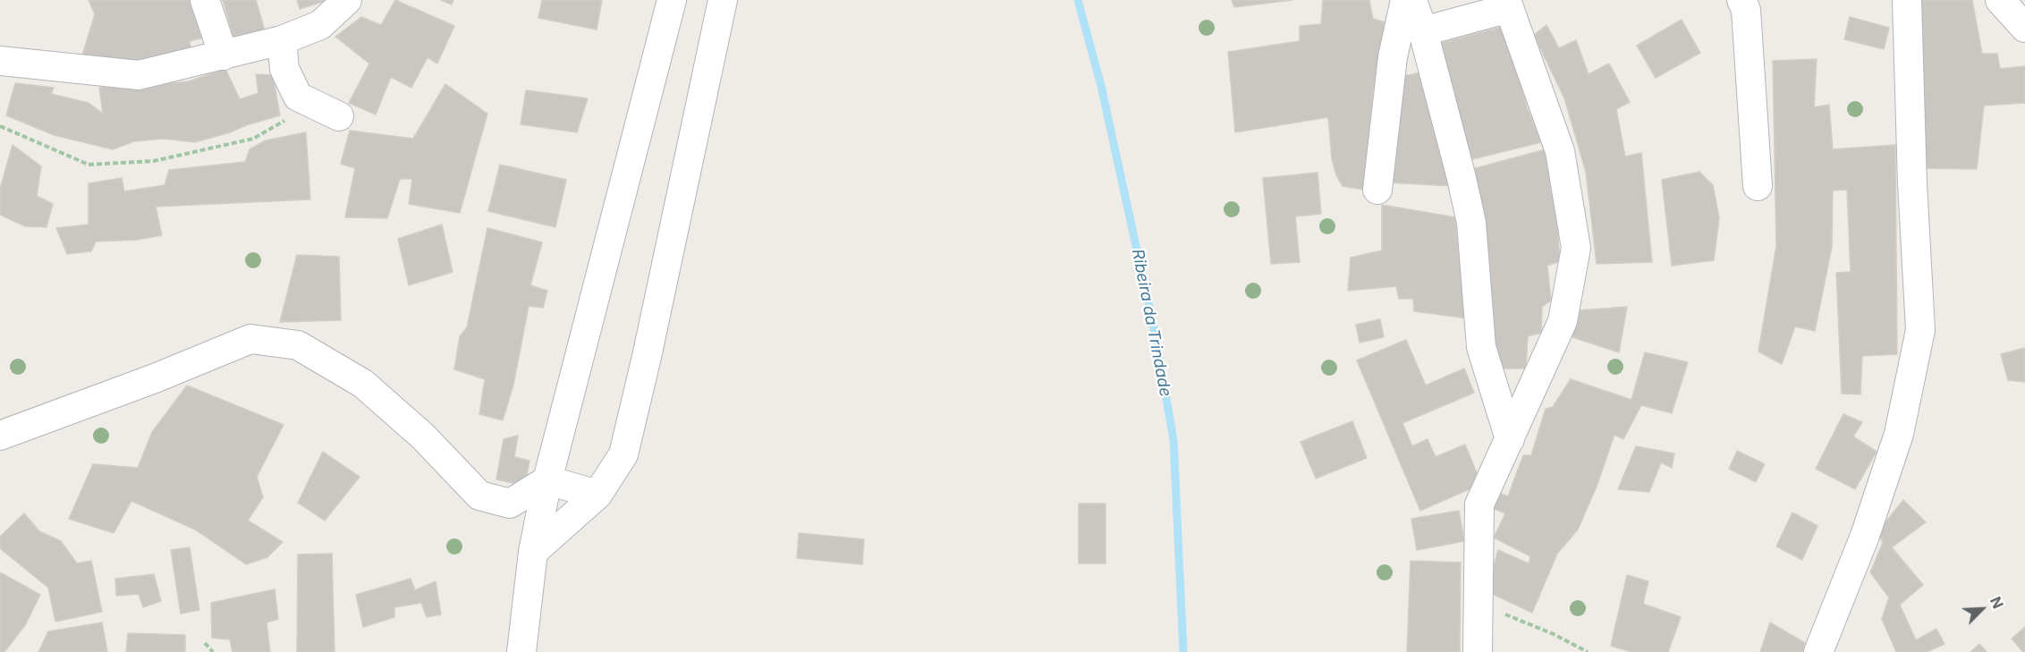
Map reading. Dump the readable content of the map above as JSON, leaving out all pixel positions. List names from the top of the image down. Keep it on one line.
{"water":["Ribeira da Trindade"],"north":"top right"}
